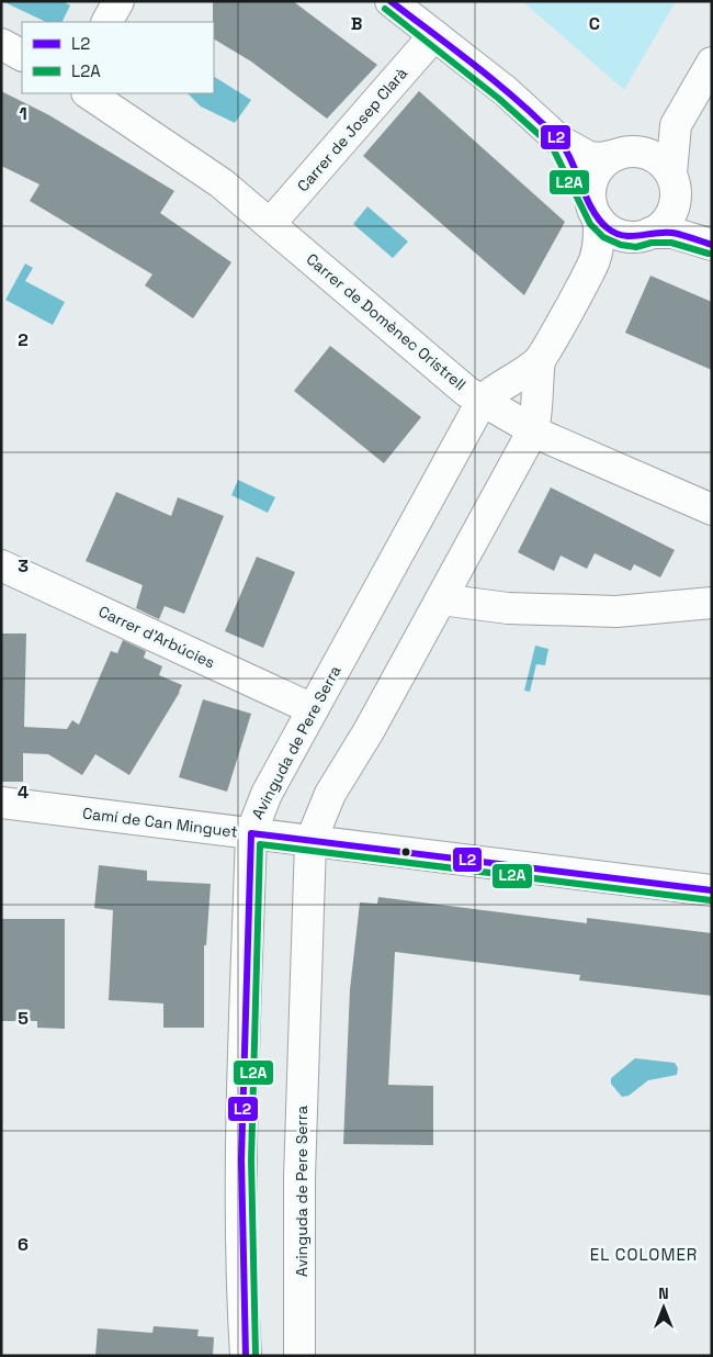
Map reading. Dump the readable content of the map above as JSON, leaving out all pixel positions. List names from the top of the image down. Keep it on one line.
{"streets":{"street":["Carrer de Josep Clarà","Carrer de Domènec Oristrell","Carrer d'Arbúcies","Avinguda de Pere Serra","Camí de Can Minguet"]},"crossings":[["Carrer de Josep Clarà","Carrer de Domènec Oristrell"],["Carrer de Domènec Oristrell","Avinguda de Pere Serra"],["Carrer d'Arbúcies","Avinguda de Pere Serra"],["Avinguda de Pere Serra","Camí de Can Minguet"]],"districts":["EL COLOMER"],"lines":["transit line L2","transit line L2A"],"legend":["L2","L2A"],"north":"top","grid":{"columns":["B","C"],"rows":["1","2","3","4","5","6"]}}
